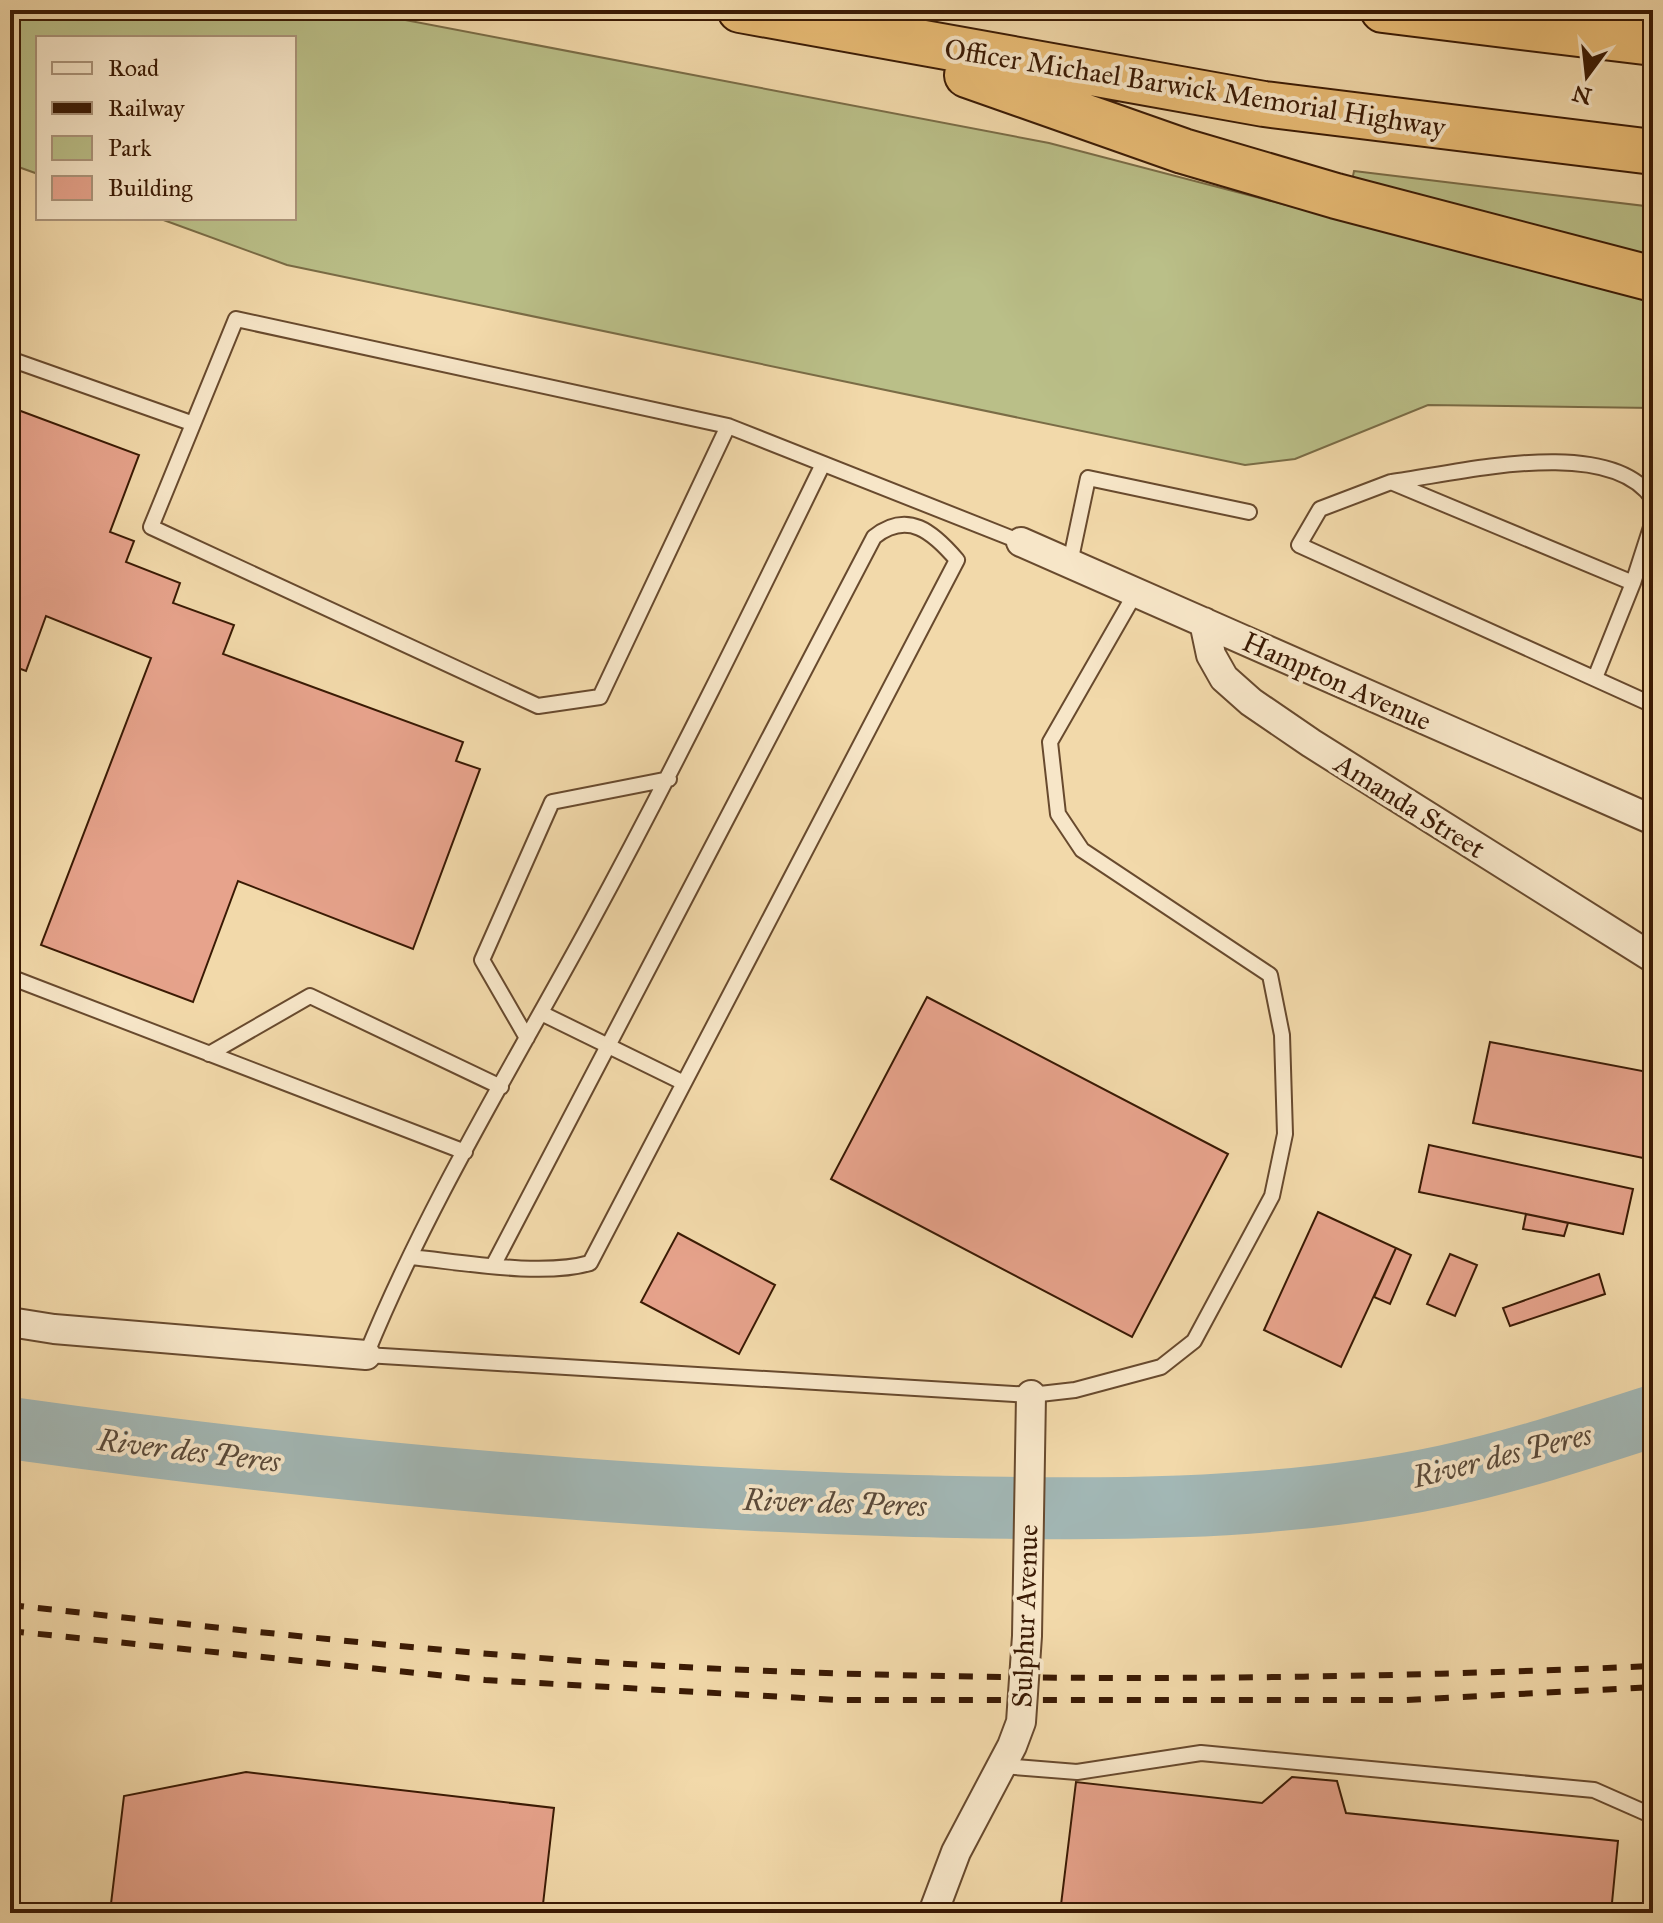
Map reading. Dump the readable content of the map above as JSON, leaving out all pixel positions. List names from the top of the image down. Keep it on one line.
{"streets":{"highway":["Officer Michael Barwick Memorial Highway"],"street":["Hampton Avenue","Amanda Street","Sulphur Avenue"]},"crossings":[["Hampton Avenue","Amanda Street"]],"water":["River des Peres"],"legend":["Road","Railway","Park","Building"],"north":"bottom"}
